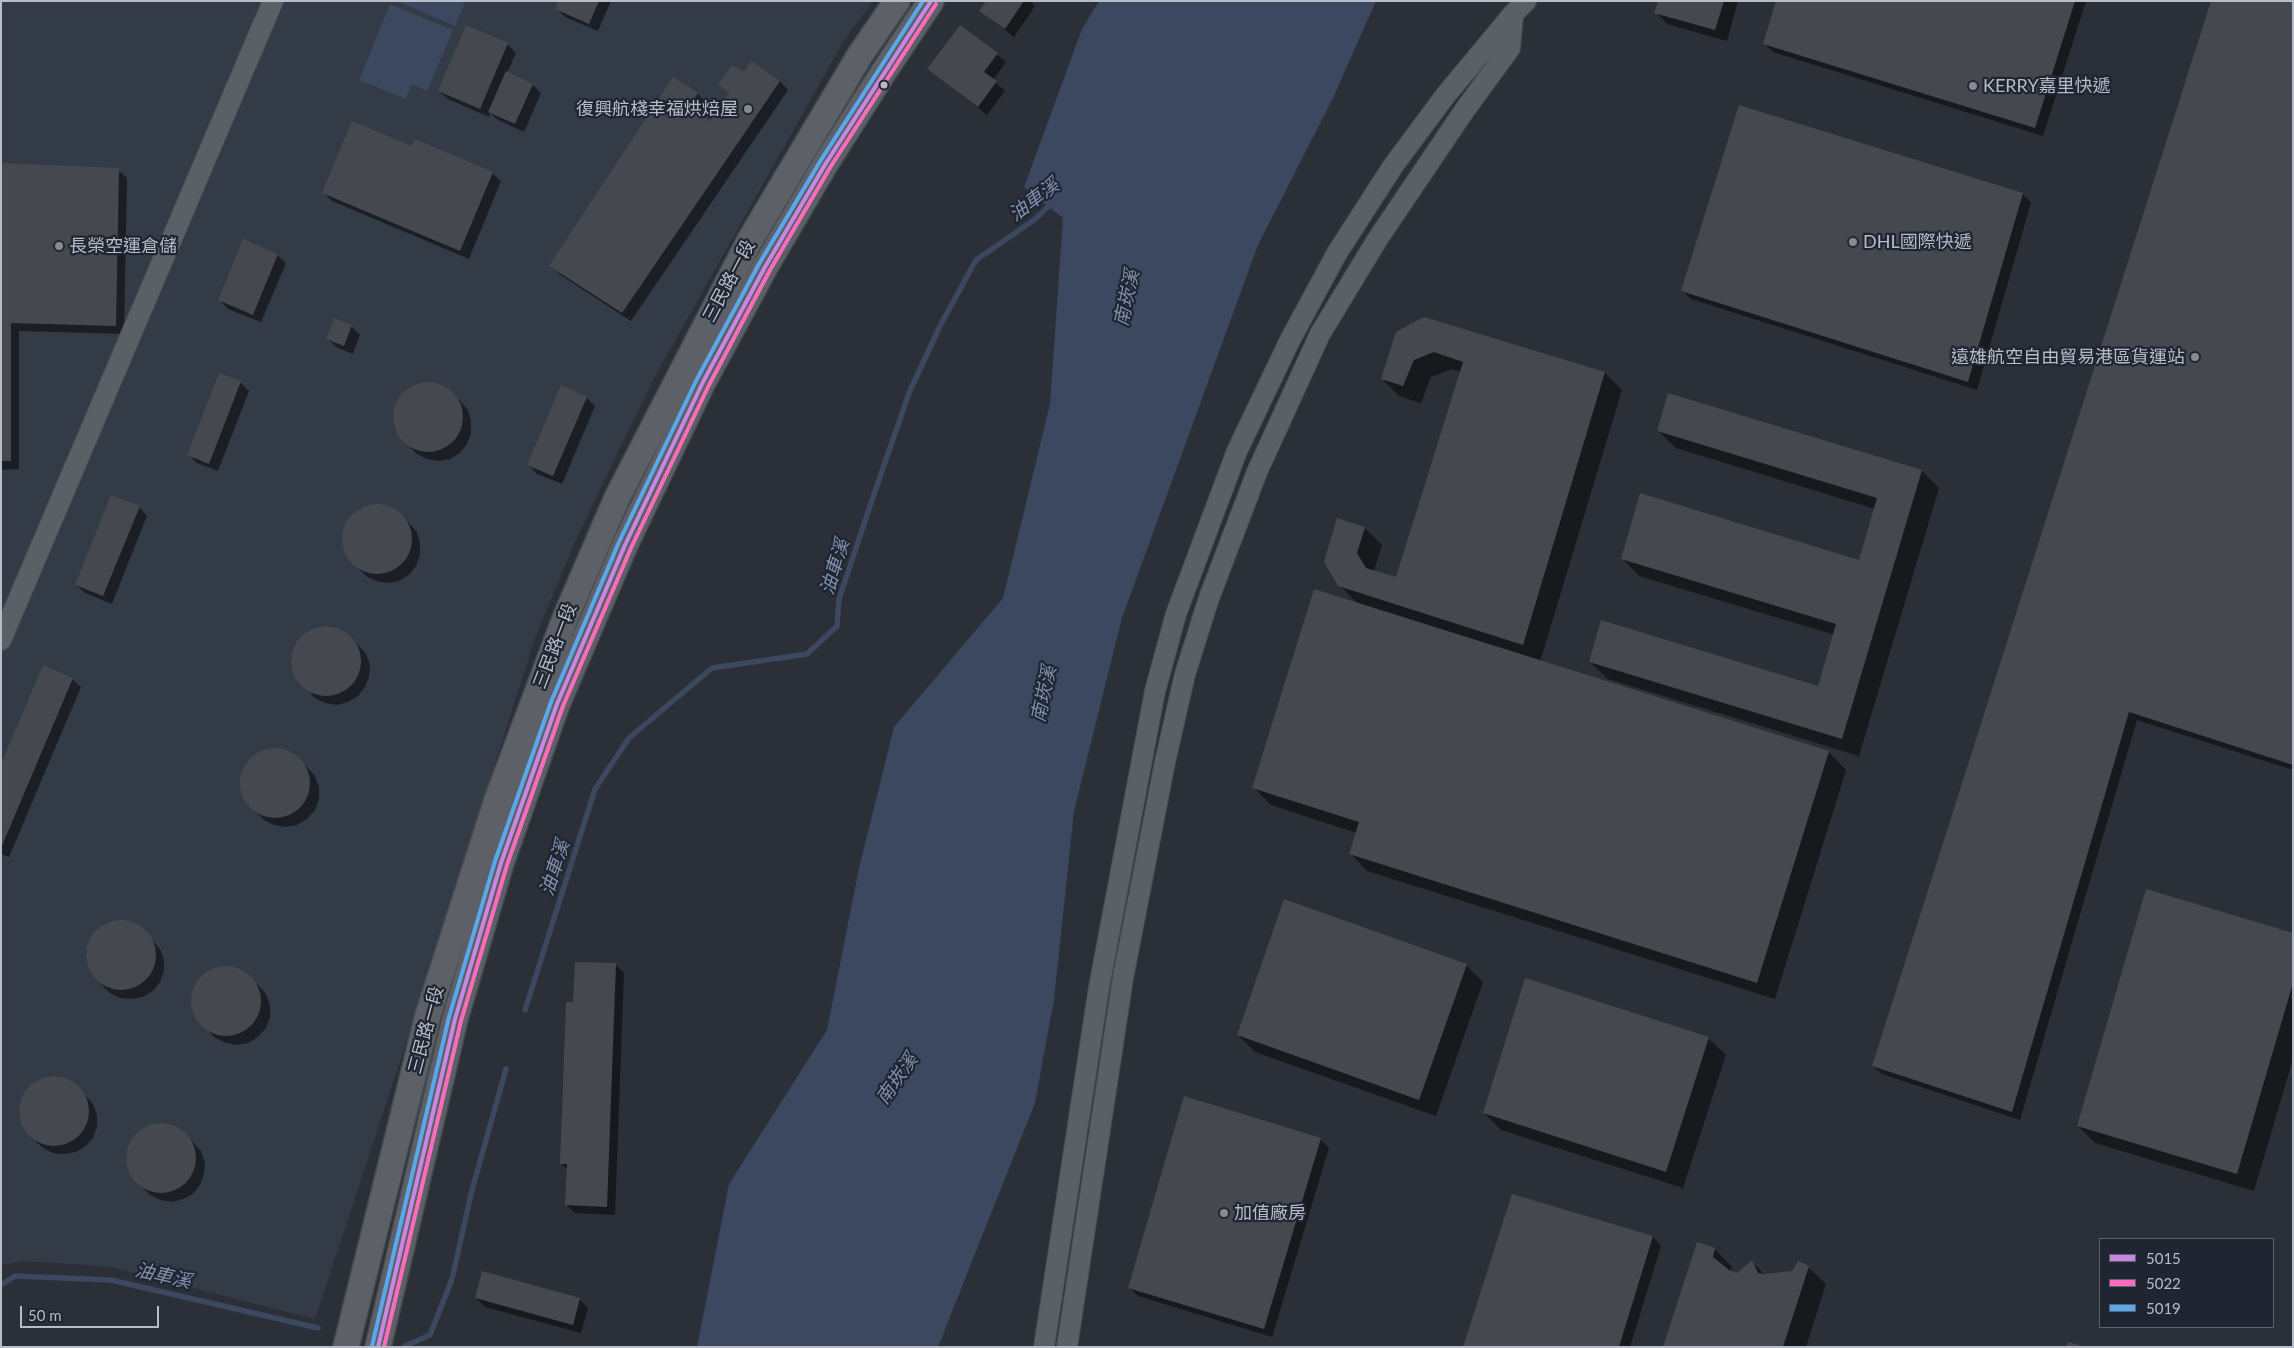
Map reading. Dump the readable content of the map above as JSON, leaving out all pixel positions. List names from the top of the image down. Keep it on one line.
{"streets":{"main road":["三民路一段"]},"water":["油車溪","南崁溪"],"places":["KERRY嘉里快遞","復興航棧幸福烘焙屋","DHL國際快遞","長榮空運倉儲","遠雄航空自由貿易港區貨運站","加值廠房"],"lines":["transit line 5015","transit line 5019","transit line 5022"],"legend":["5015","5022","5019"],"scale_bar":"50 m"}
